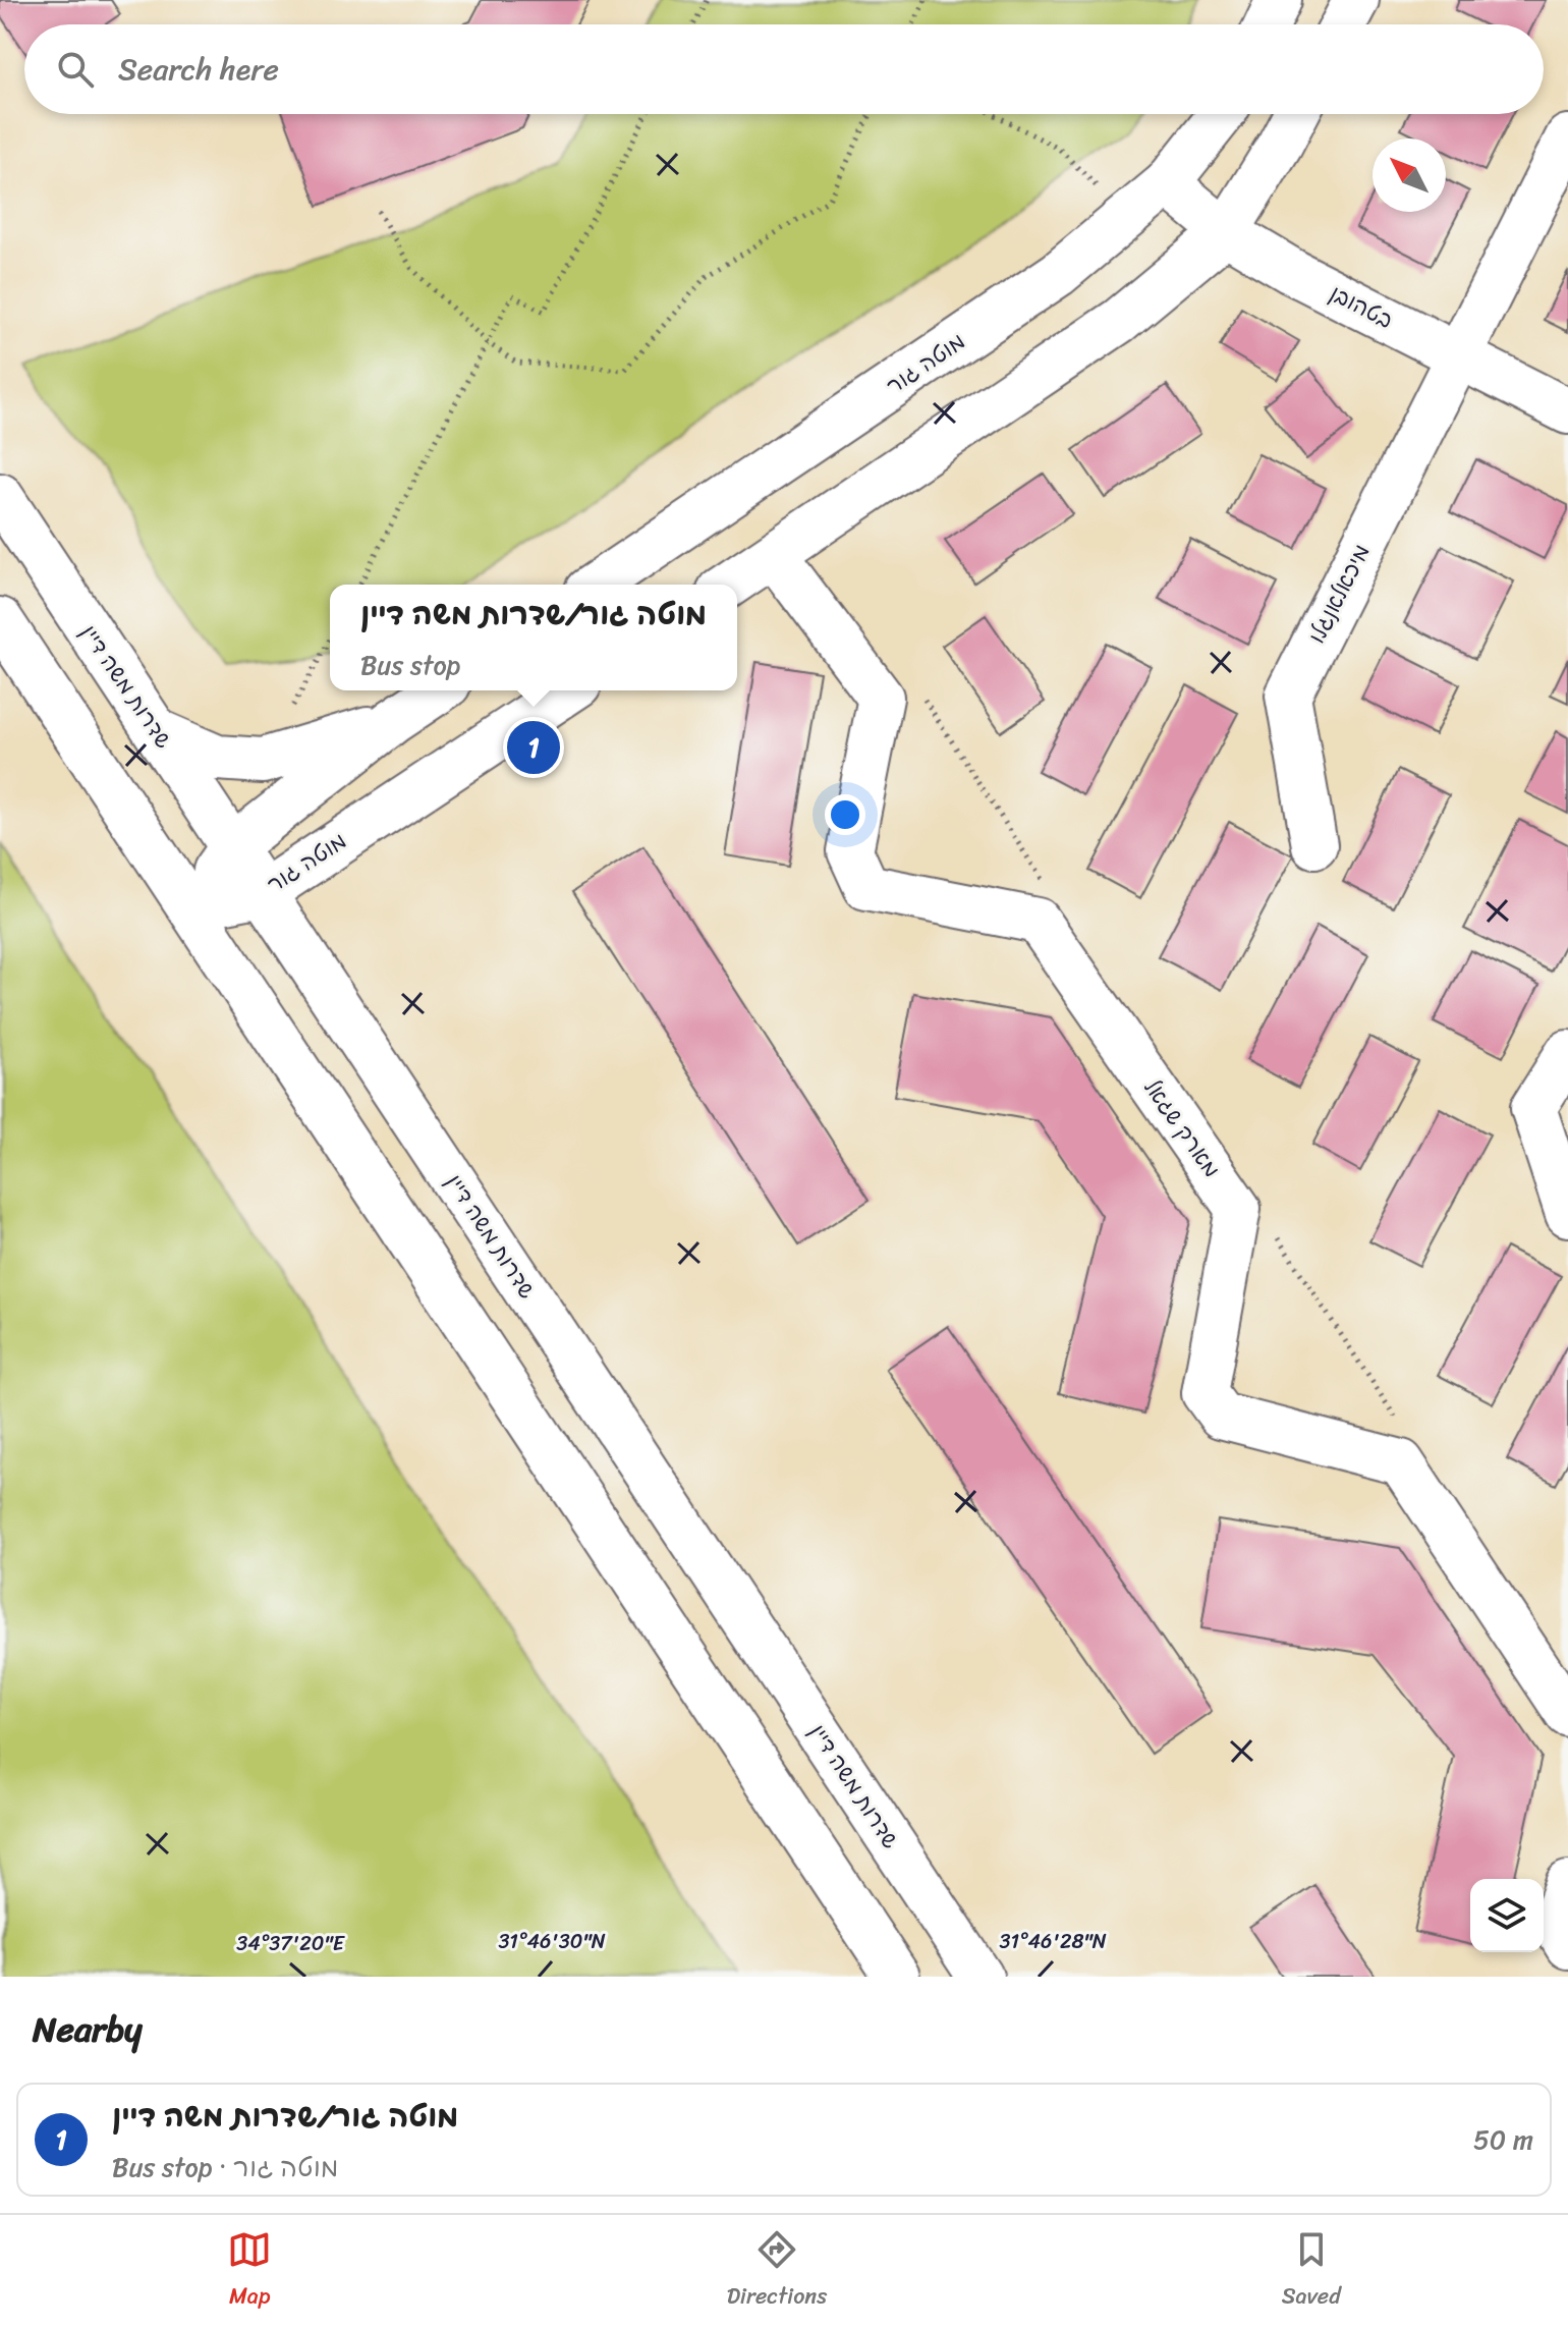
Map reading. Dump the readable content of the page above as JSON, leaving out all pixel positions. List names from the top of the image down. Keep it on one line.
{"streets":{"street":["בטהובן","מוטה גור","מיכאלאנגלו","שדרות משה דיין","מארק שגאל"]},"crossings":[["בטהובן","מוטה גור"],["בטהובן","מיכאלאנגלו"],["מוטה גור","שדרות משה דיין"]],"north":"top left","page":{"search":"Search here","popup":["מוטה גור/שדרות משה דיין","Bus stop"],"pins":"1","heading":"Nearby","list":[{"mark":"1","name":"מוטה גור/שדרות משה דיין","note":"Bus stop · מוטה גור","value":"50 m"}],"nav":["Map","Directions","Saved"]},"coordinates":["31°46'30\"N","31°46'28\"N","34°37'20\"E"]}
